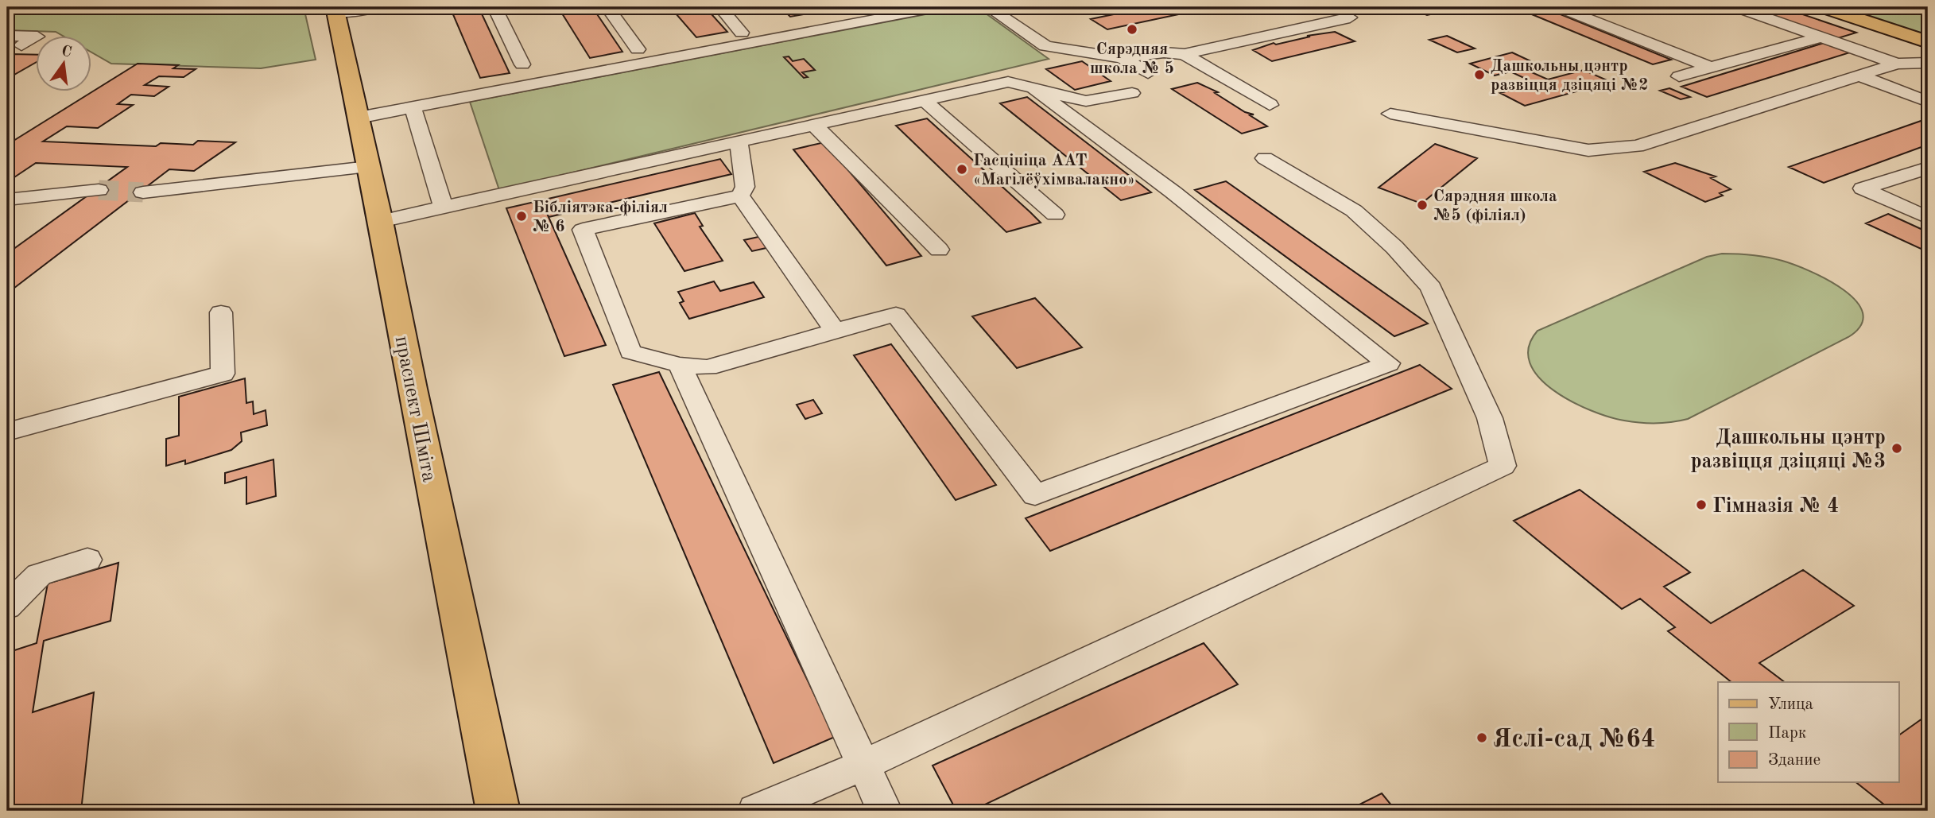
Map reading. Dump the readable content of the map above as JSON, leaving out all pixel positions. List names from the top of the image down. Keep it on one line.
{"streets":{"main road":["праспект Шміта"]},"places":["Сярэдняя школа № 5","Дашкольны цэнтр развіцця дзіцяці №2","Гасцініца ААТ «Магілёўхімвалакно»","Сярэдняя школа №5 (філіял)","Бібліятэка-філіял № 6","Дашкольны цэнтр развіцця дзіцяці №3","Гімназія № 4","Яслі-сад №64"],"legend":["Улица","Парк","Здание"],"north":"top"}
